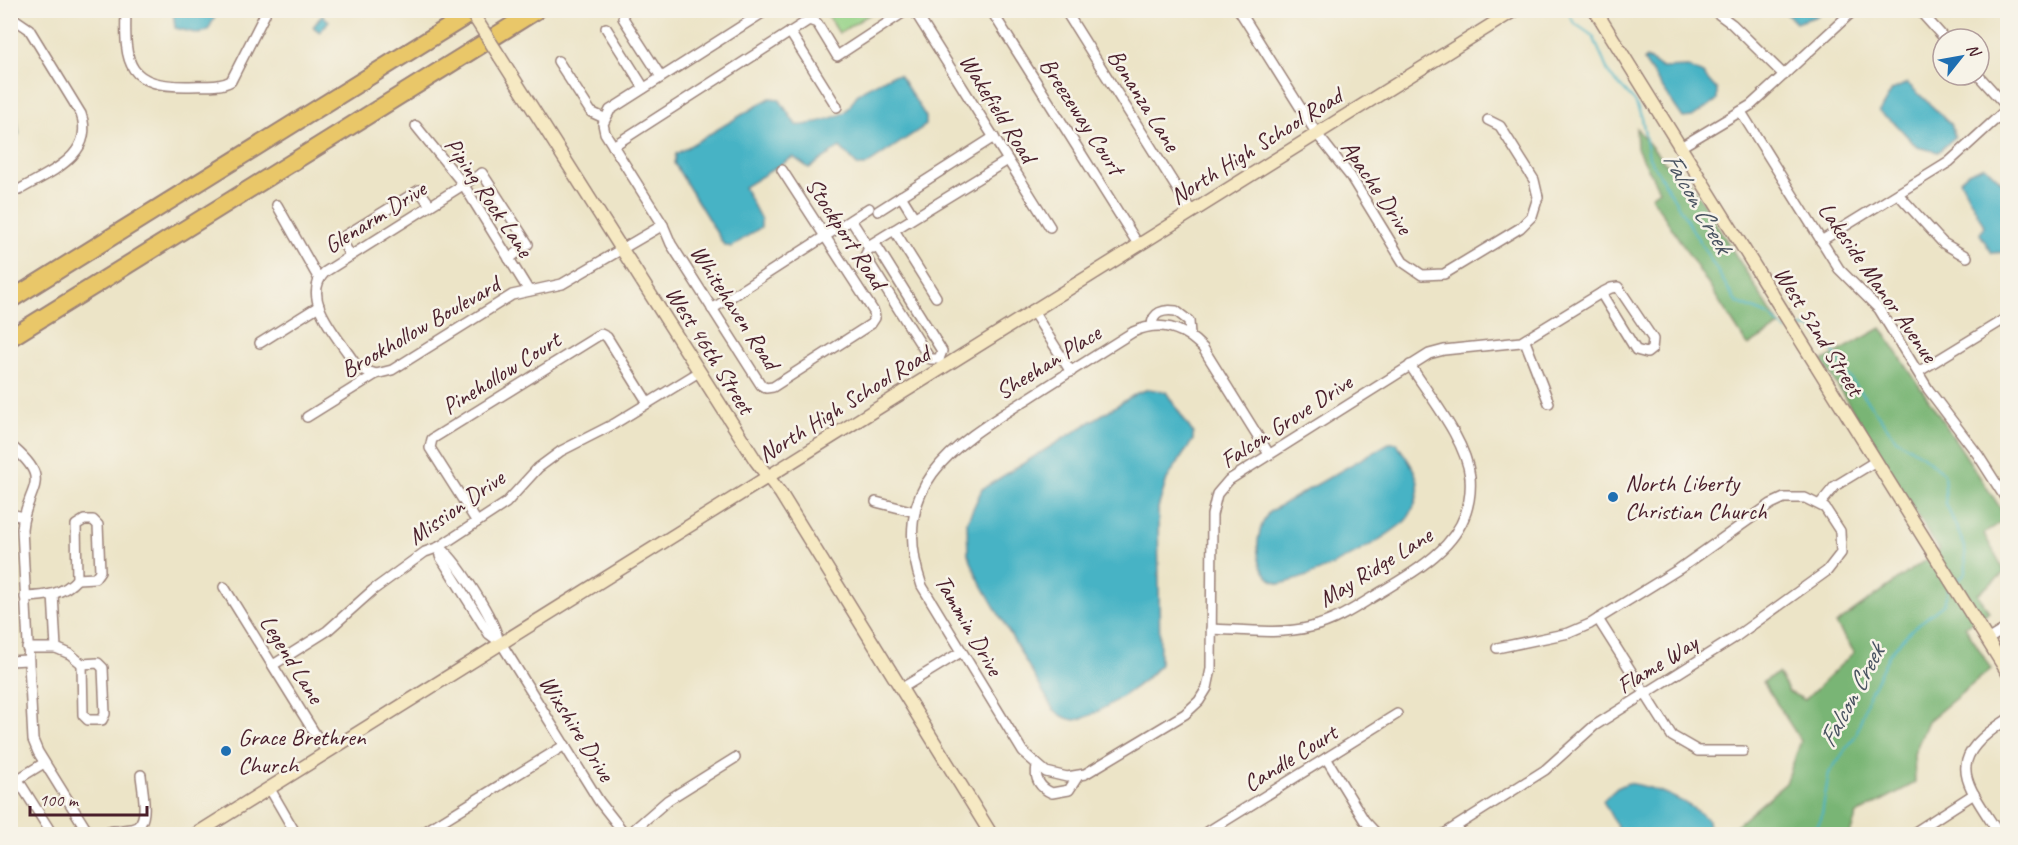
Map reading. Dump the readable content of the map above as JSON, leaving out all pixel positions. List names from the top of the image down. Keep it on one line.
{"streets":{"street":["Bonanza Lane","Wakefield Road","Breezeway Court","North High School Road","Apache Drive","Piping Rock Lane","Glenarm Drive","Stockport Road","Lakeside Manor Avenue","Whitehaven Road","Brookhollow Boulevard","West 52nd Street","West 46th Street","Sheehan Place","Pinehollow Court","Falcon Grove Drive","Mission Drive","May Ridge Lane","Tammin Drive","Legend Lane","Flame Way","Wixshire Drive","Candle Court"]},"crossings":[["Bonanza Lane","North High School Road"],["Breezeway Court","North High School Road"],["North High School Road","Apache Drive"],["North High School Road","West 46th Street"],["North High School Road","Legend Lane"],["North High School Road","Wixshire Drive"],["Piping Rock Lane","Glenarm Drive"],["Piping Rock Lane","Brookhollow Boulevard"],["Stockport Road","Whitehaven Road"],["Brookhollow Boulevard","West 46th Street"],["West 46th Street","Mission Drive"],["Sheehan Place","Tammin Drive"],["Pinehollow Court","Mission Drive"],["Falcon Grove Drive","May Ridge Lane"],["Falcon Grove Drive","Tammin Drive"],["Mission Drive","Legend Lane"],["Mission Drive","Wixshire Drive"]],"water":["Falcon Creek"],"places":["North Liberty Christian Church","Grace Brethren Church"],"scale_bar":"100 m","north":"top right"}
